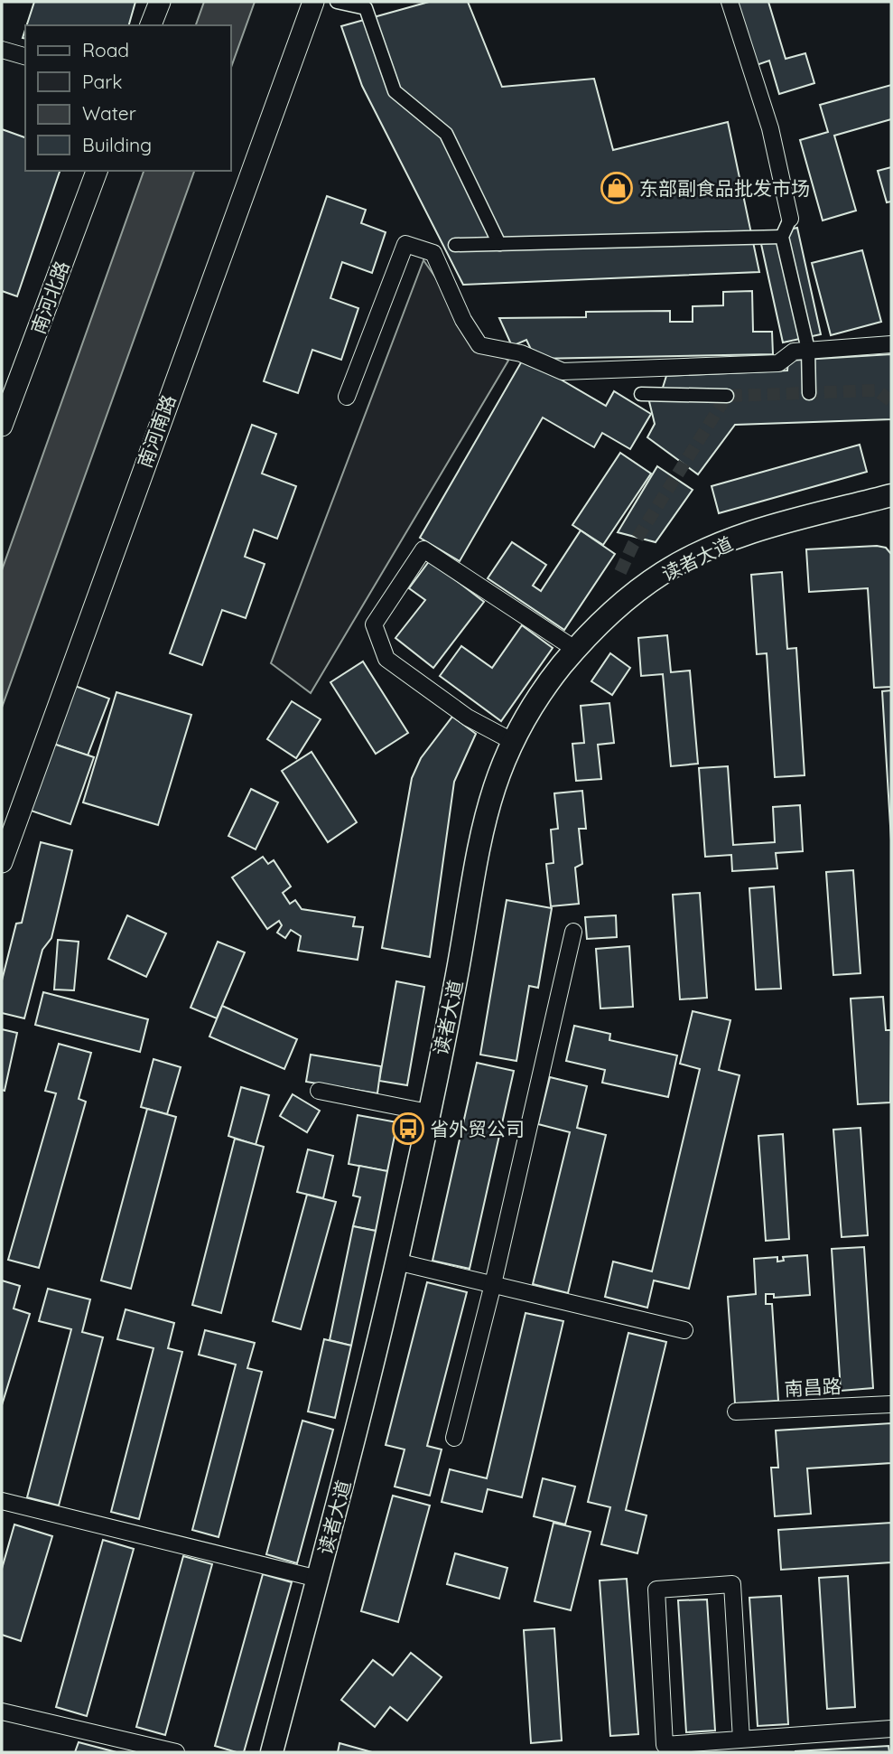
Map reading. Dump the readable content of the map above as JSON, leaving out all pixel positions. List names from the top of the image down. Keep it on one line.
{"streets":{"main road":["读者大道"],"street":["南河北路","南河南路","南昌路"]},"places":{"shop":["东部副食品批发市场"],"bus stop":["省外贸公司"]},"legend":["Road","Park","Water","Building"]}
